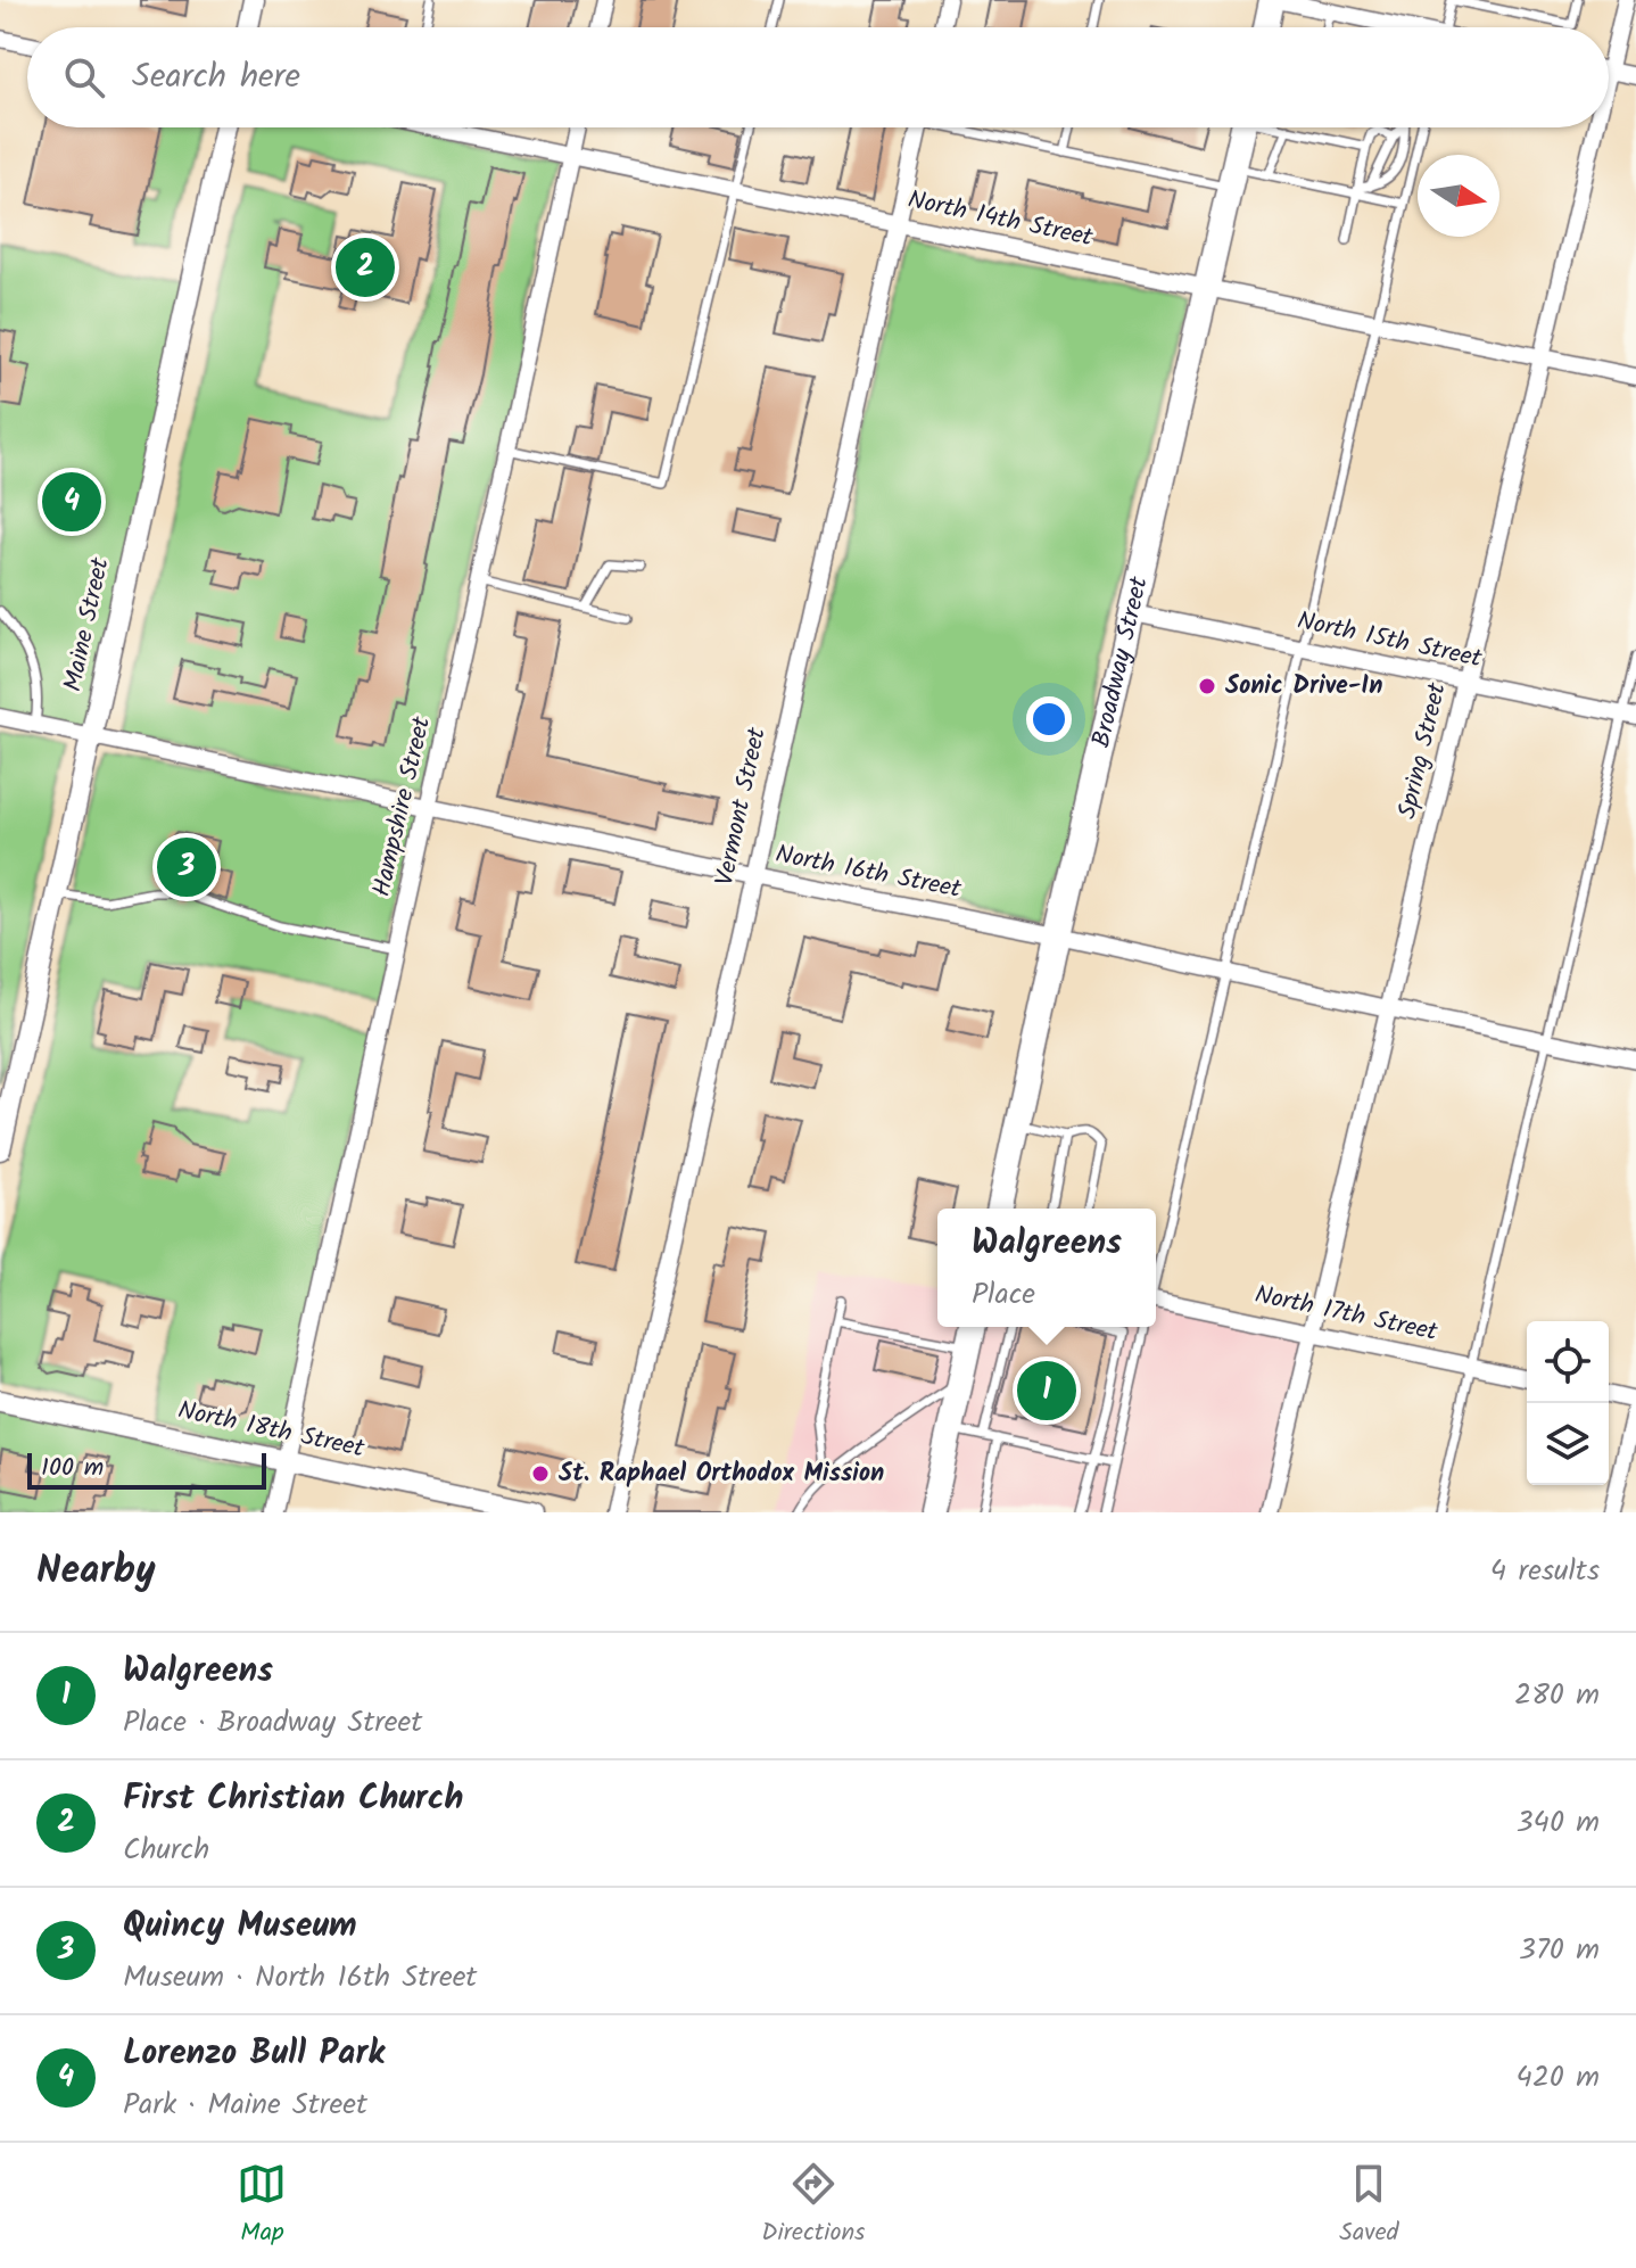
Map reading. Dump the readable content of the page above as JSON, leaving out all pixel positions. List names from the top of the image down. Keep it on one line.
{"streets":{"main road":["Broadway Street"],"street":["North 14th Street","Maine Street","North 15th Street","Spring Street","Hampshire Street","Vermont Street","North 16th Street","North 17th Street","North 18th Street"]},"crossings":[["North 14th Street","Broadway Street"],["North 14th Street","Spring Street"],["North 14th Street","Hampshire Street"],["North 14th Street","Vermont Street"],["Maine Street","North 16th Street"],["North 15th Street","Broadway Street"],["North 15th Street","Spring Street"],["Broadway Street","North 16th Street"],["Spring Street","North 16th Street"],["Spring Street","North 17th Street"],["Hampshire Street","North 16th Street"],["Hampshire Street","North 18th Street"],["Vermont Street","North 16th Street"]],"places":["Sonic Drive-In","St. Raphael Orthodox Mission"],"scale_bar":"100 m","north":"right","page":{"search":"Search here","pins":["2","4","3","1"],"popup":["Walgreens","Place"],"scale":"100 m","heading":["Nearby","4 results"],"list":[{"mark":"1","name":"Walgreens","note":"Place · Broadway Street","value":"280 m"},{"mark":"2","name":"First Christian Church","note":"Church","value":"340 m"},{"mark":"3","name":"Quincy Museum","note":"Museum · North 16th Street","value":"370 m"},{"mark":"4","name":"Lorenzo Bull Park","note":"Park · Maine Street","value":"420 m"}],"nav":["Map","Directions","Saved"]}}
